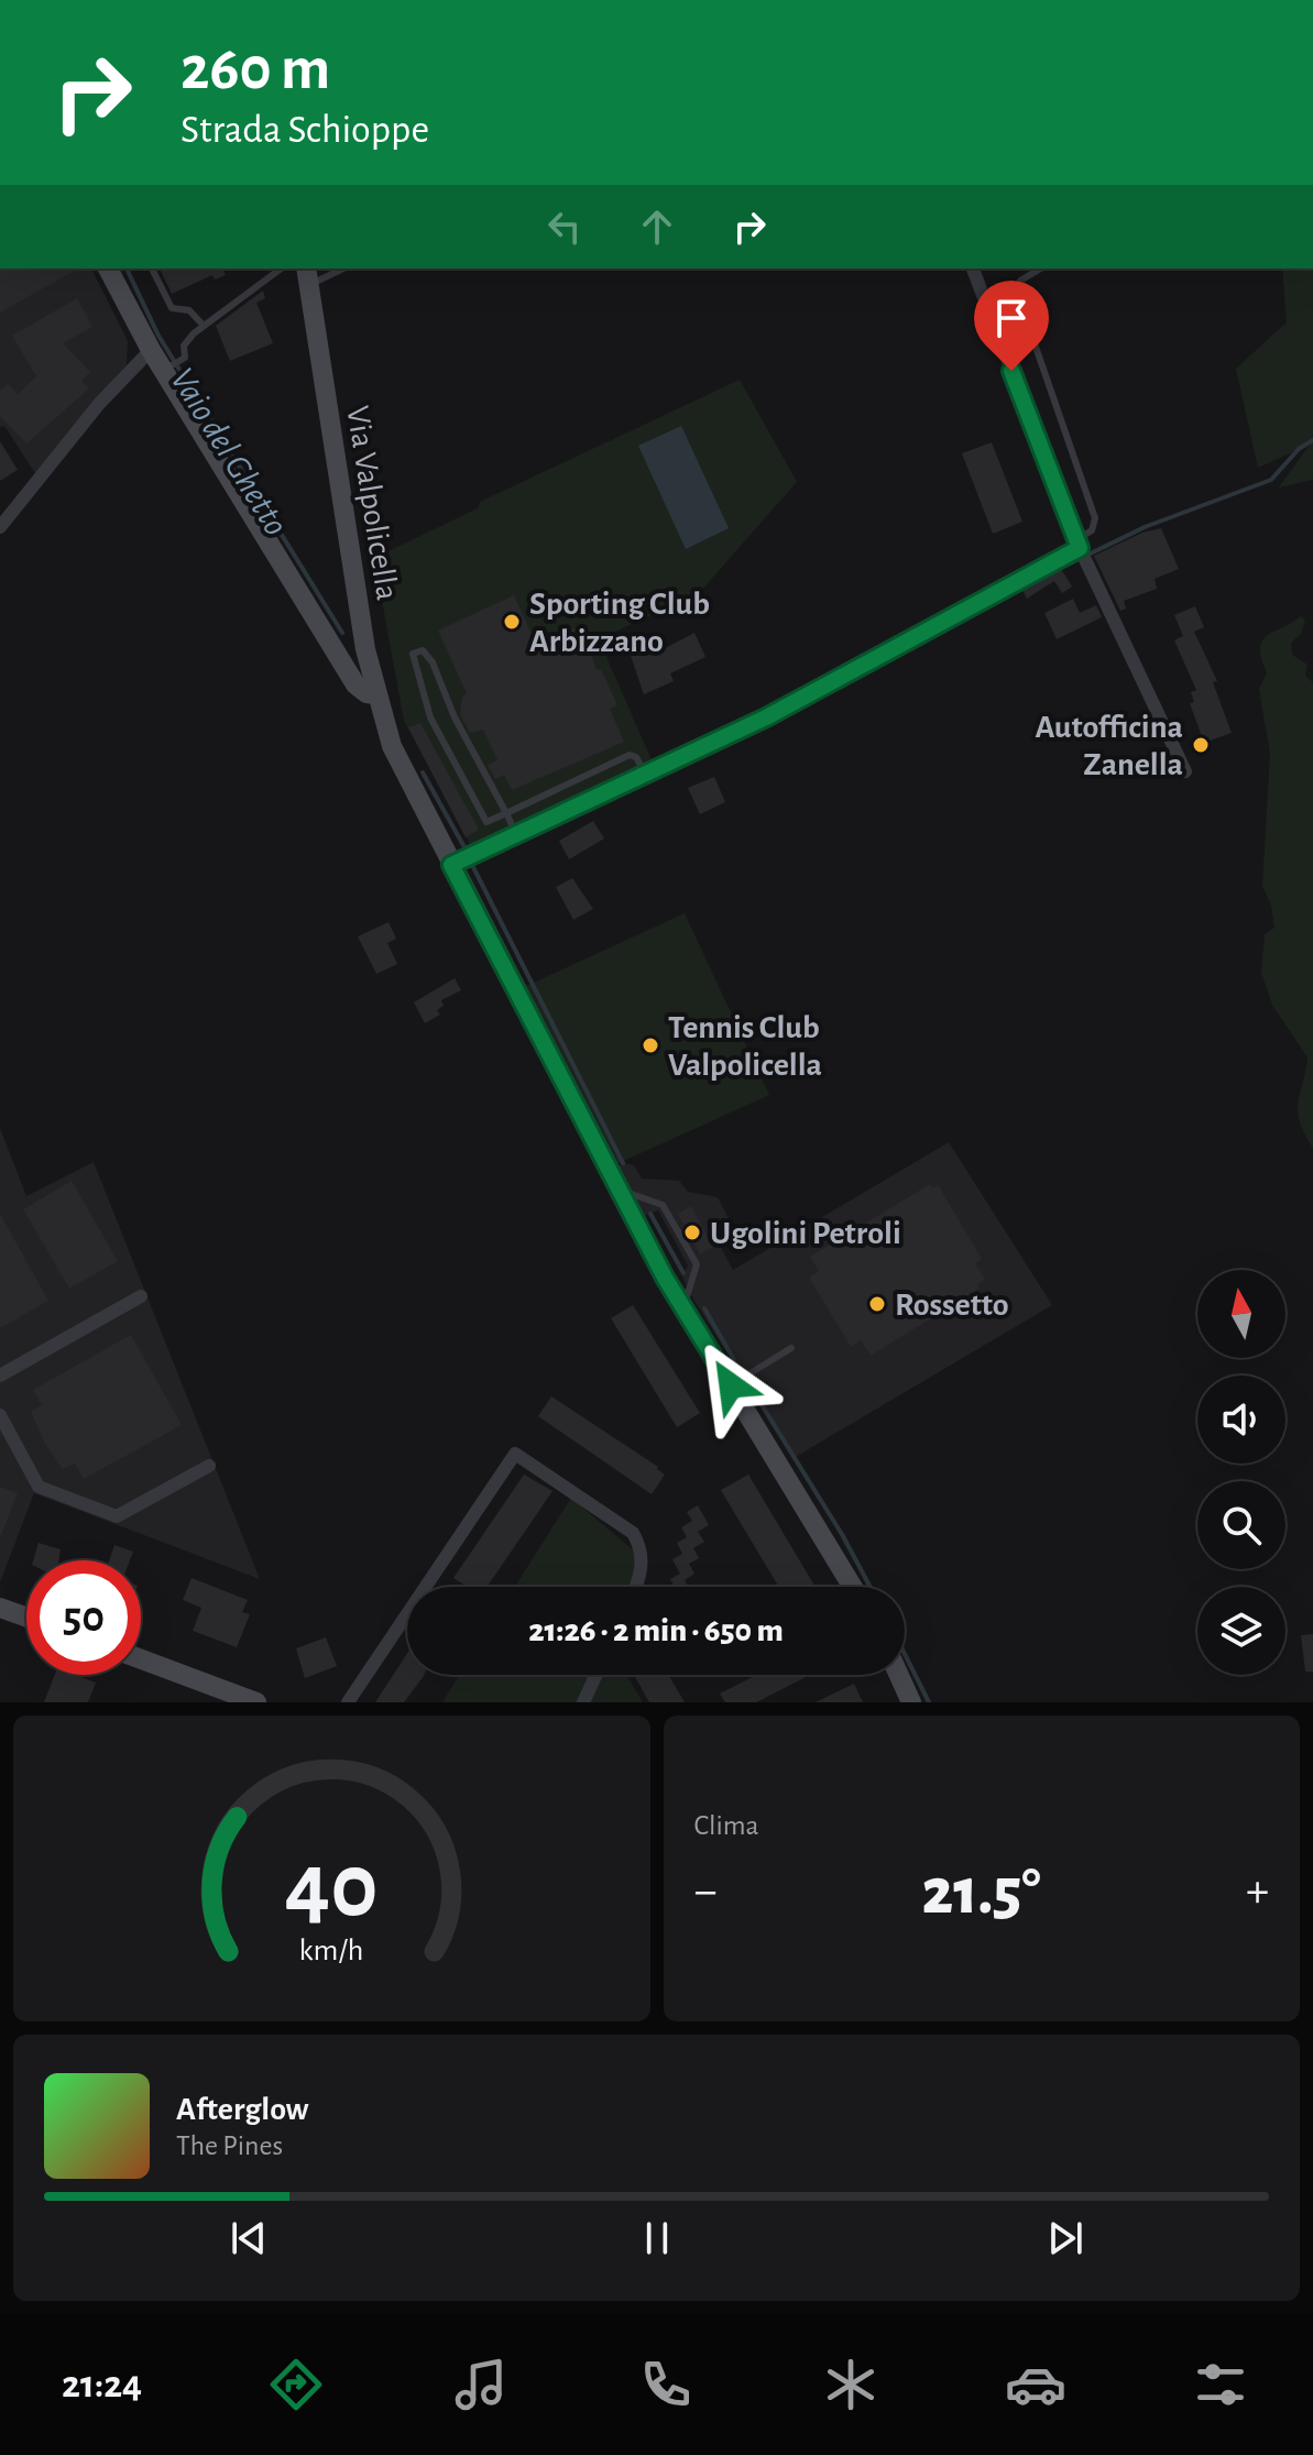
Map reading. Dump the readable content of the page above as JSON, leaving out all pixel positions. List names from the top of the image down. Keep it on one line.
{"streets":{"main road":["Via Valpolicella"]},"water":["Vaio del Ghetto"],"places":["Sporting Club Arbizzano","Autofficina Zanella","Tennis Club Valpolicella","Ugolini Petroli","Rossetto"],"north":"top","page":{"turn":["260 m","Strada Schioppe"],"limit":"50","trip":"21:26 · 2 min · 650 m","tile":"Clima","heat":["−","21.5°","+"],"song":["Afterglow","The Pines"],"tabs":"21:24","gauge":["40","km/h"]}}
